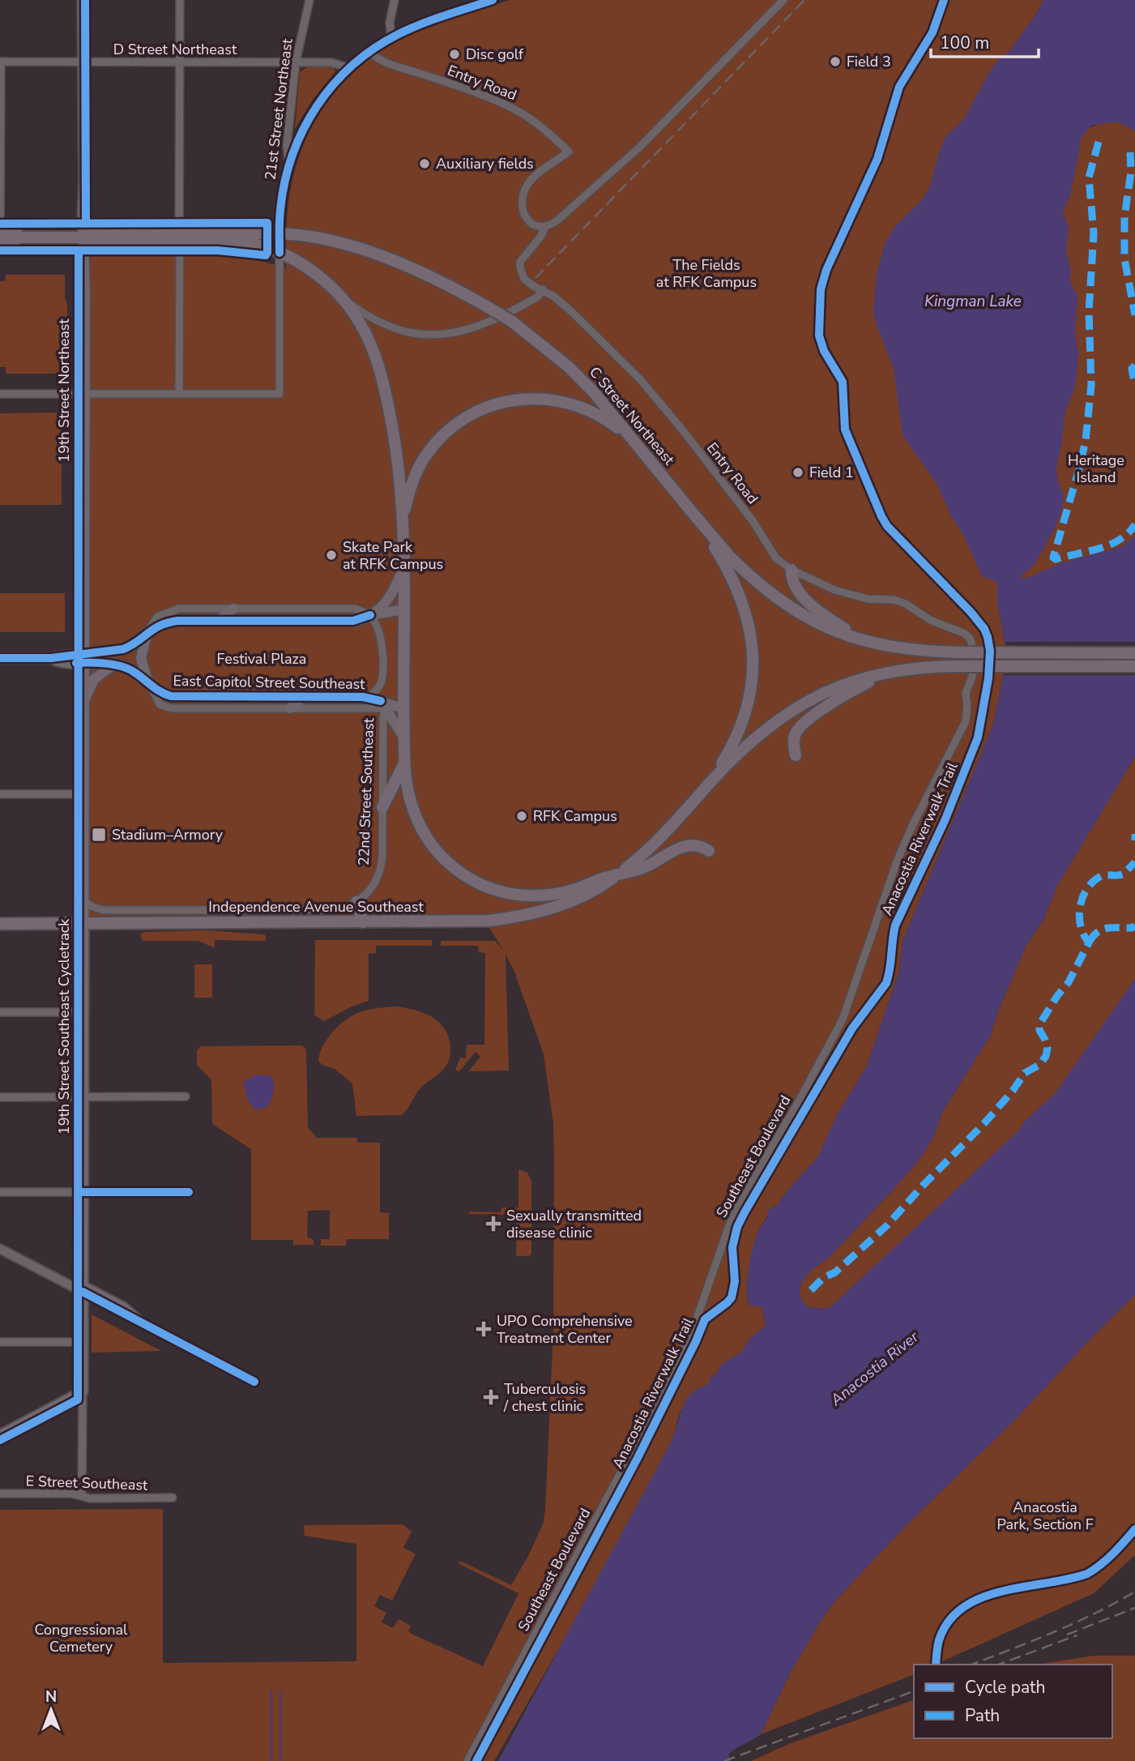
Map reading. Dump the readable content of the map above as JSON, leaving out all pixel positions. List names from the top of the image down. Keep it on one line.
{"streets":{"main road":["19th Street Northeast","C Street Northeast","East Capitol Street Southeast","Independence Avenue Southeast"],"street":["D Street Northeast","Entry Road","21st Street Northeast","22nd Street Southeast","Southeast Boulevard","E Street Southeast"],"cycle path":["Anacostia Riverwalk Trail","19th Street Southeast Cycletrack"]},"crossings":[["D Street Northeast","21st Street Northeast"],["D Street Northeast","19th Street Northeast"],["Entry Road","Southeast Boulevard"],["21st Street Northeast","C Street Northeast"],["19th Street Northeast","C Street Northeast"],["19th Street Northeast","East Capitol Street Southeast"],["19th Street Northeast","Independence Avenue Southeast"],["East Capitol Street Southeast","22nd Street Southeast"],["22nd Street Southeast","Independence Avenue Southeast"]],"water":["Kingman Lake","Anacostia River"],"parks":["The Fields at RFK Campus","Heritage Island","Festival Plaza","Anacostia Park, Section F","Congressional Cemetery"],"places":{"other":["Disc golf","Field 3","Auxiliary fields","Field 1","Skate Park at RFK Campus","RFK Campus"],"transit":["Stadium–Armory"],"health":["Sexually transmitted disease clinic","UPO Comprehensive Treatment Center","Tuberculosis / chest clinic"]},"legend":["Cycle path","Path"],"scale_bar":"100 m","north":"top"}
